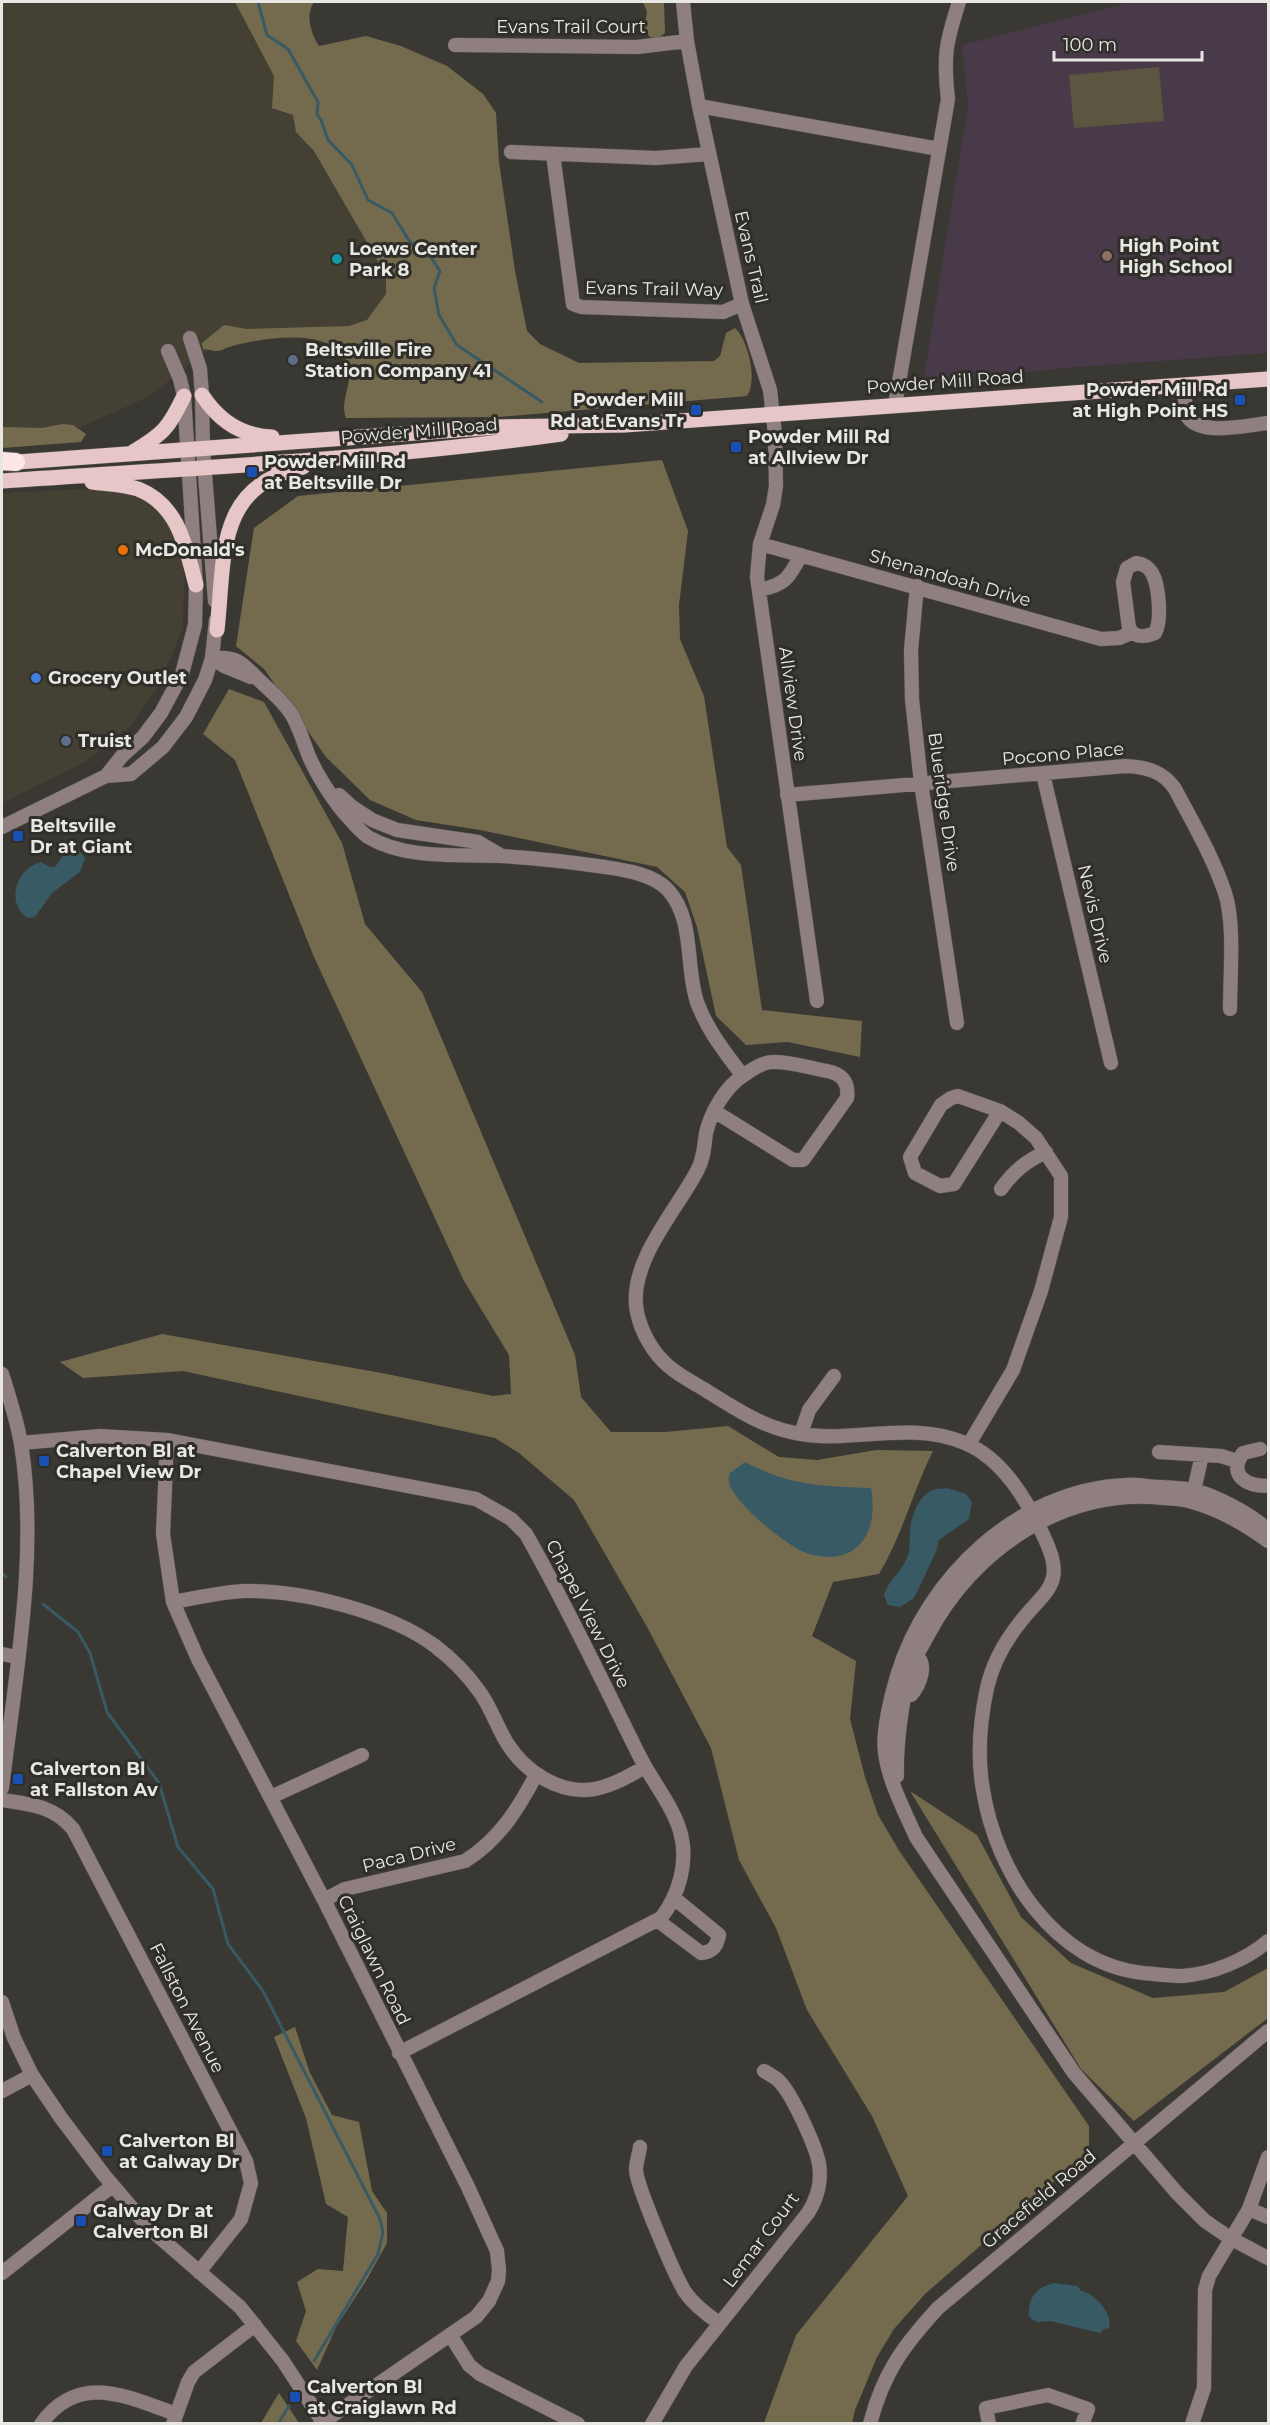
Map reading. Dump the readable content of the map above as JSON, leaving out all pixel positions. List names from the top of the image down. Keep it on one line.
{"streets":{"main road":["Powder Mill Road"],"street":["Evans Trail Court","Evans Trail","Evans Trail Way","Shenandoah Drive","Allview Drive","Pocono Place","Blueridge Drive","Nevis Drive","Chapel View Drive","Paca Drive","Craiglawn Road","Fallston Avenue","Gracefield Road","Lemar Court"]},"crossings":[["Evans Trail Court","Evans Trail"],["Evans Trail","Evans Trail Way"],["Evans Trail","Powder Mill Road"],["Evans Trail","Allview Drive"],["Powder Mill Road","Allview Drive"],["Shenandoah Drive","Allview Drive"],["Shenandoah Drive","Blueridge Drive"],["Allview Drive","Pocono Place"],["Pocono Place","Blueridge Drive"],["Pocono Place","Nevis Drive"],["Chapel View Drive","Craiglawn Road"],["Paca Drive","Craiglawn Road"]],"places":{"other":["High Point High School","Loews Center Park 8","Beltsville Fire Station Company 41","McDonald's","Grocery Outlet","Truist"],"transit":["Powder Mill Rd at High Point HS","Powder Mill Rd at Evans Tr","Powder Mill Rd at Allview Dr","Powder Mill Rd at Beltsville Dr","Beltsville Dr at Giant","Calverton Bl at Chapel View Dr","Calverton Bl at Fallston Av","Calverton Bl at Galway Dr","Galway Dr at Calverton Bl","Calverton Bl at Craiglawn Rd"]},"scale_bar":"100 m"}
